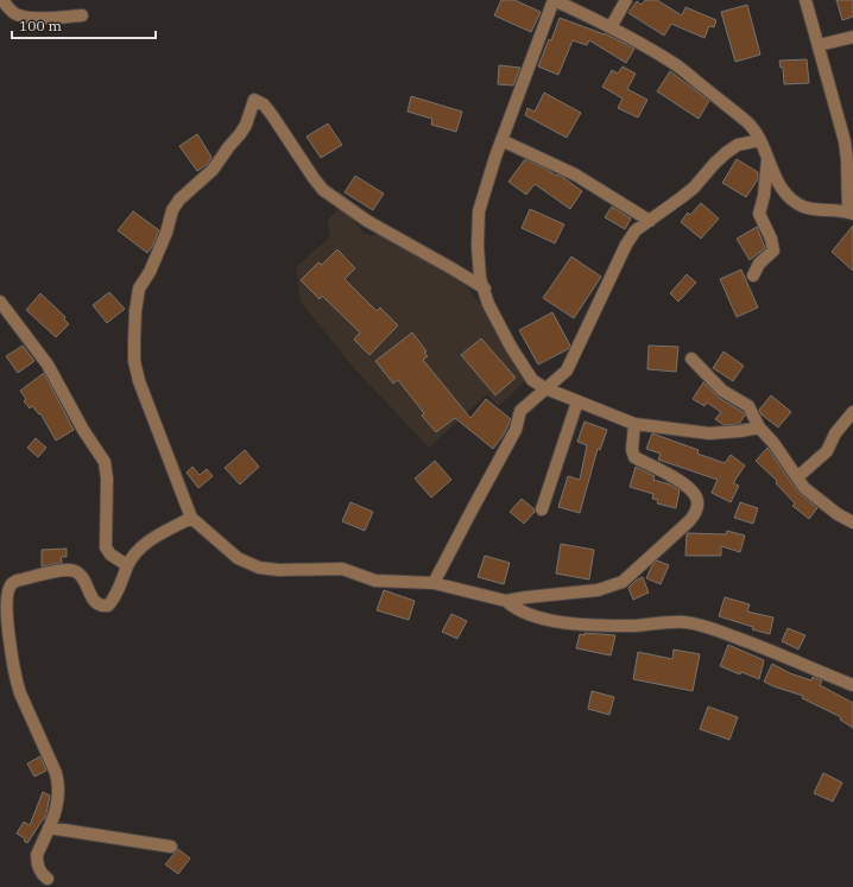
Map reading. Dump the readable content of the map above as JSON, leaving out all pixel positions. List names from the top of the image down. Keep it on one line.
{"scale_bar":"100 m"}
